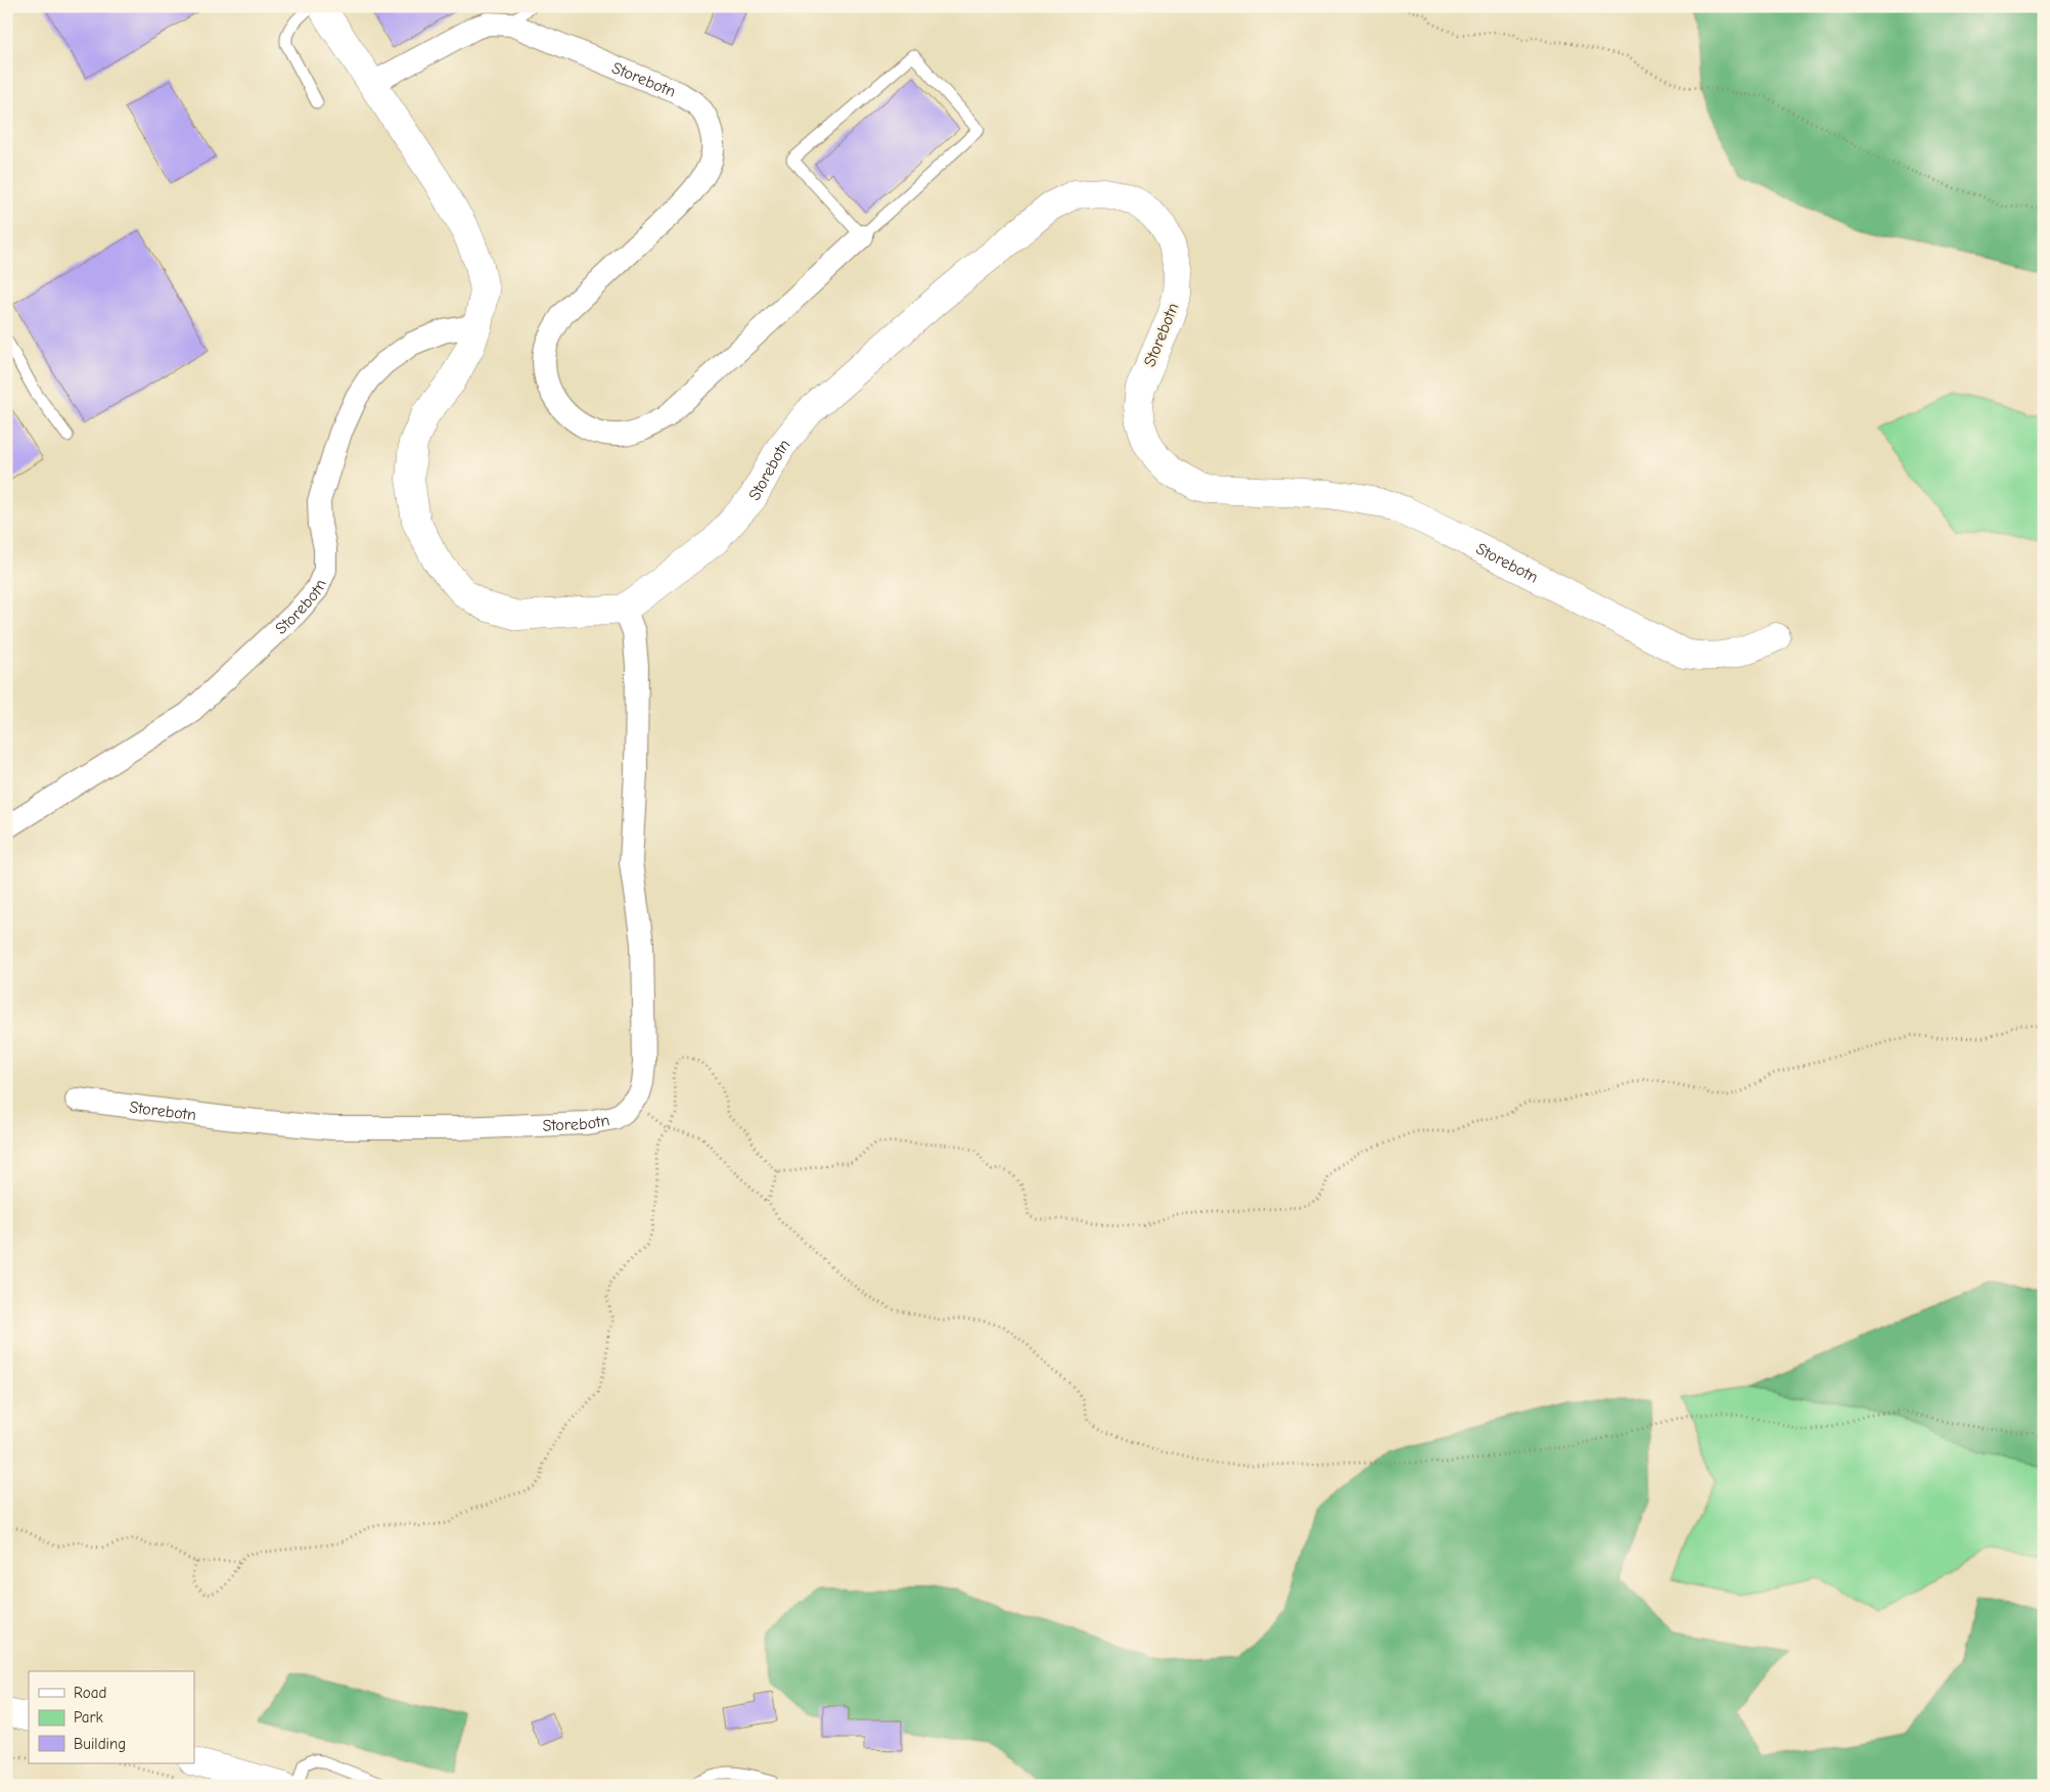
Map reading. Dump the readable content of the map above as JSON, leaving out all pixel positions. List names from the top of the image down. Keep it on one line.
{"streets":{"street":["Storebotn"]},"legend":["Road","Park","Building"]}
